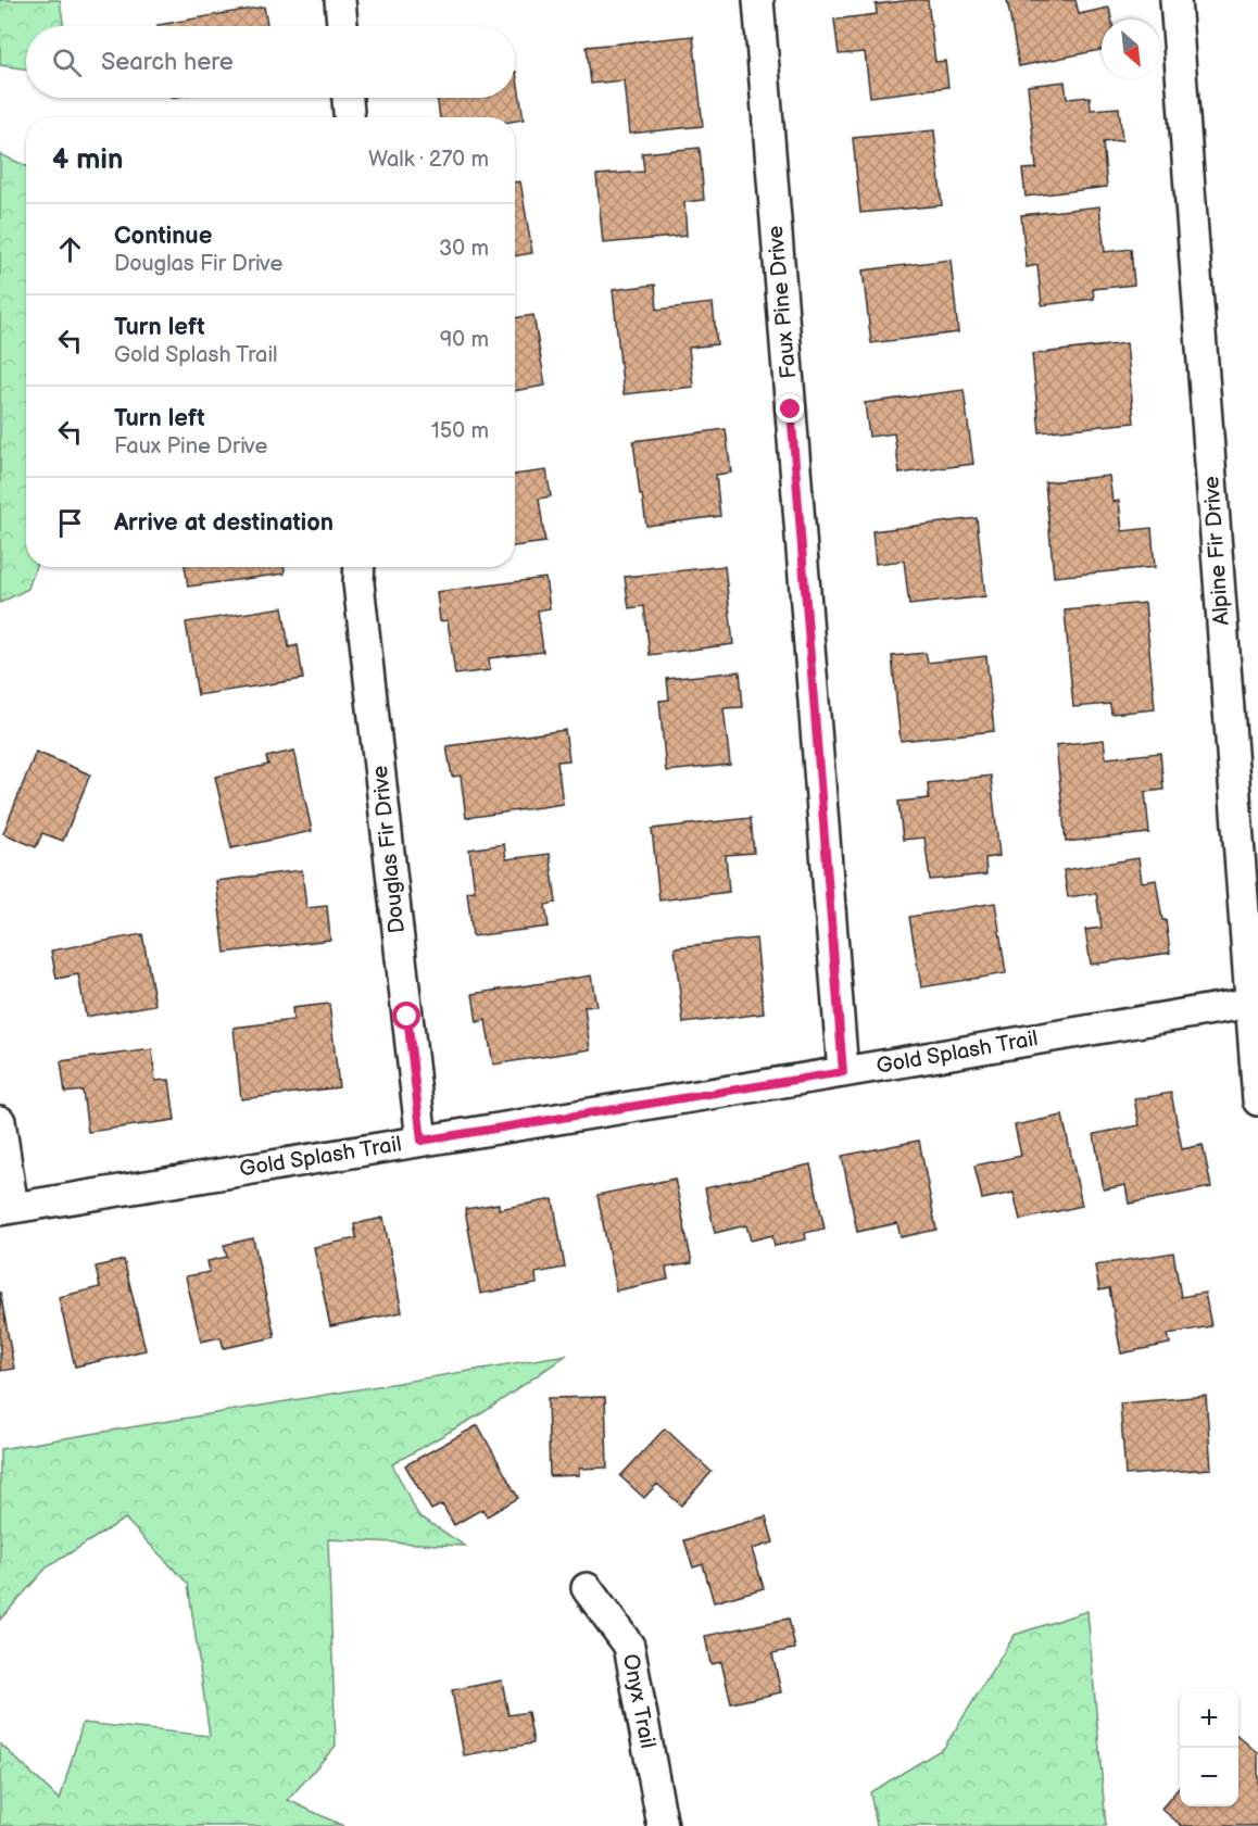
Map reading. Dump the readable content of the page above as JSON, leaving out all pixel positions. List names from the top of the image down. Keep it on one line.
{"streets":{"street":["Faux Pine Drive","Alpine Fir Drive","Douglas Fir Drive","Gold Splash Trail","Onyx Trail"]},"crossings":[["Faux Pine Drive","Gold Splash Trail"],["Alpine Fir Drive","Gold Splash Trail"],["Douglas Fir Drive","Gold Splash Trail"]],"north":"bottom right","page":{"search":"Search here","heading":["4 min","Walk · 270 m"],"list":[["Continue","Douglas Fir Drive","30 m"],["Turn left","Gold Splash Trail","90 m"],["Turn left","Faux Pine Drive","150 m"],"Arrive at destination"],"map_buttons":["+","−"]}}
